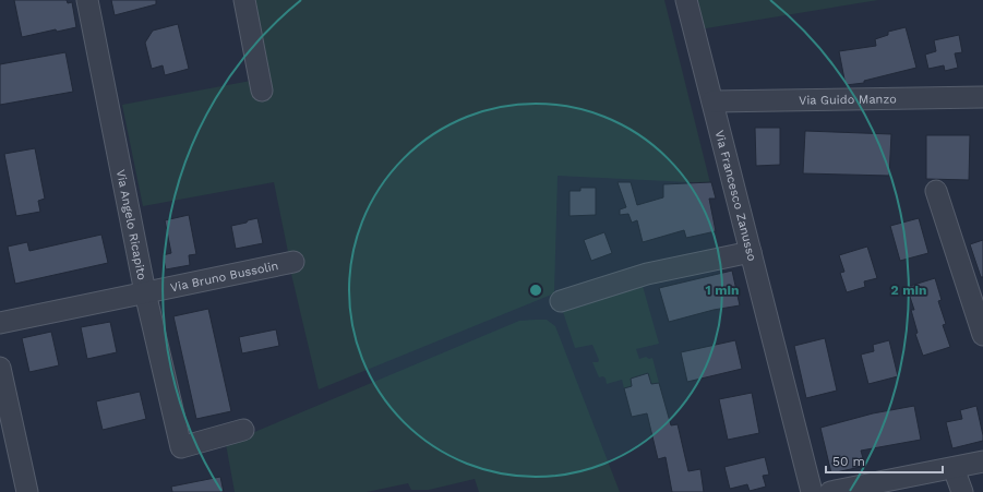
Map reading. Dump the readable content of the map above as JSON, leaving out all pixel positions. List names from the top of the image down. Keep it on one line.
{"streets":{"street":["Via Guido Manzo","Via Francesco Zanusso","Via Angelo Ricapito","Via Bruno Bussolin"]},"crossings":[["Via Guido Manzo","Via Francesco Zanusso"],["Via Angelo Ricapito","Via Bruno Bussolin"]],"scale_bar":"50 m","rings":["1 min","2 min"]}
